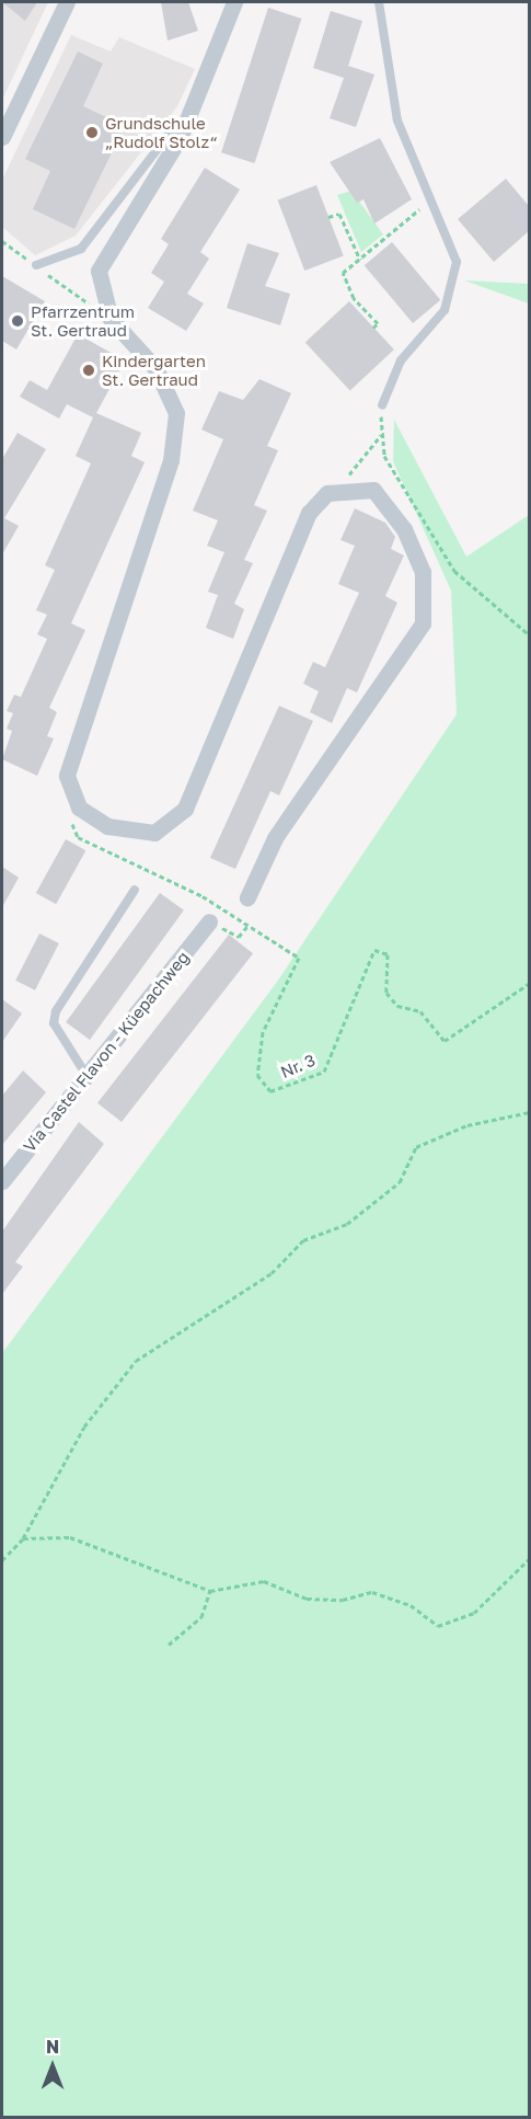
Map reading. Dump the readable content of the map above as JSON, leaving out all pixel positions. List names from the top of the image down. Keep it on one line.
{"streets":{"street":["Via Castel Flavon - Küepachweg"],"path":["Nr. 3"]},"places":["Grundschule „Rudolf Stolz“","Pfarrzentrum St. Gertraud","Kindergarten St. Gertraud"],"north":"top"}
